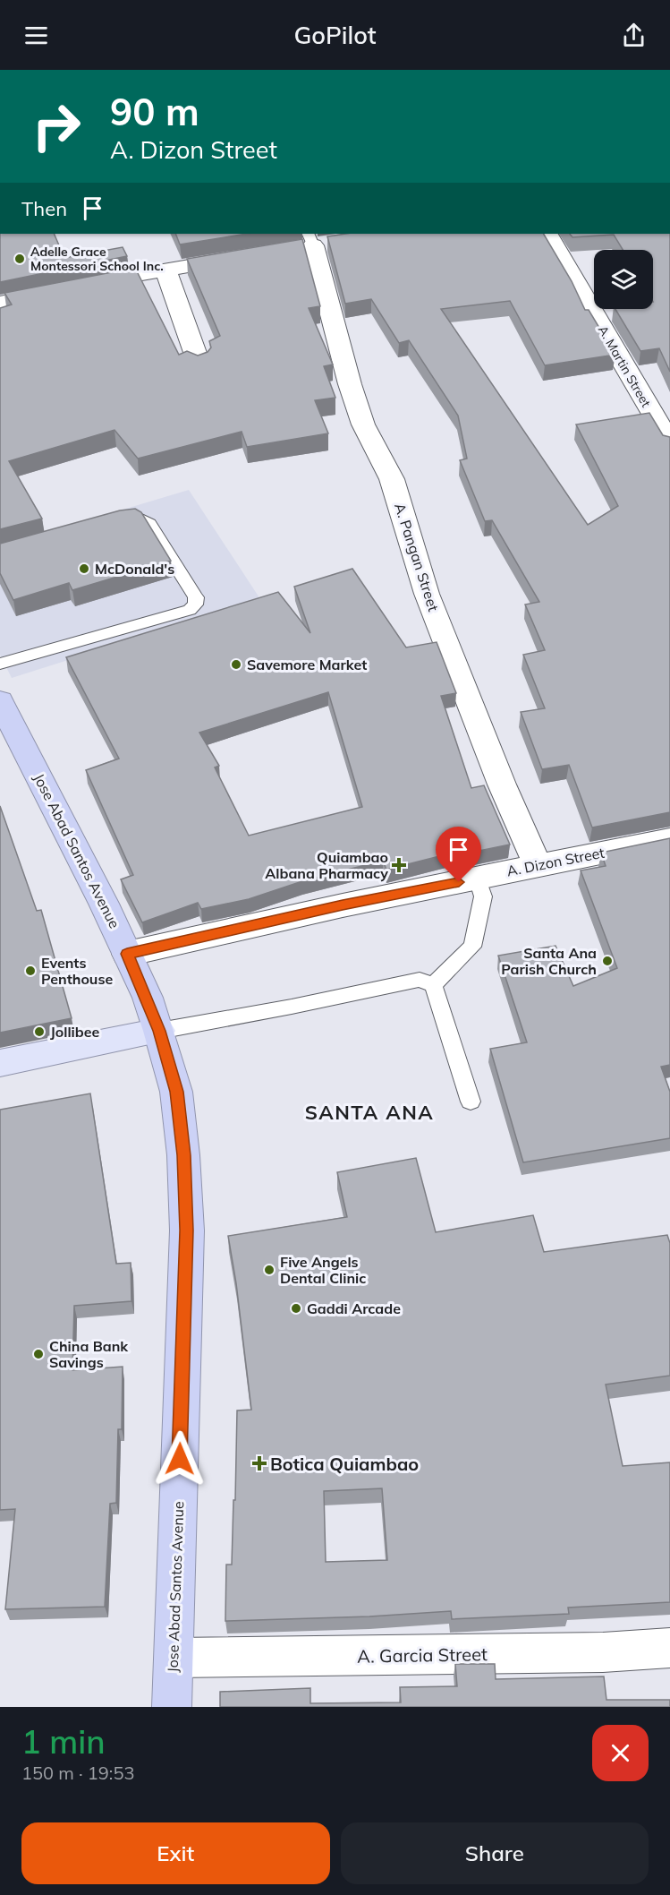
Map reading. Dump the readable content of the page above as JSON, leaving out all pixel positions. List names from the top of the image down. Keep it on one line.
{"streets":{"highway":["Jose Abad Santos Avenue"],"street":["A. Martin Street","A. Pangan Street","A. Dizon Street","A. Garcia Street"]},"crossings":[["A. Pangan Street","A. Dizon Street"],["Jose Abad Santos Avenue","A. Dizon Street"],["Jose Abad Santos Avenue","A. Garcia Street"]],"districts":["SANTA ANA"],"places":{"other":["Adelle Grace Montessori School Inc.","McDonald's","Savemore Market","Santa Ana Parish Church","Events Penthouse","Jollibee","Five Angels Dental Clinic","Gaddi Arcade","China Bank Savings"],"health":["Quiambao Albana Pharmacy","Botica Quiambao"]},"page":{"header":"GoPilot","turn":["90 m","A. Dizon Street"],"then":"Then","heading":["1 min","150 m · 19:53"],"buttons":["Exit","Share"]}}
